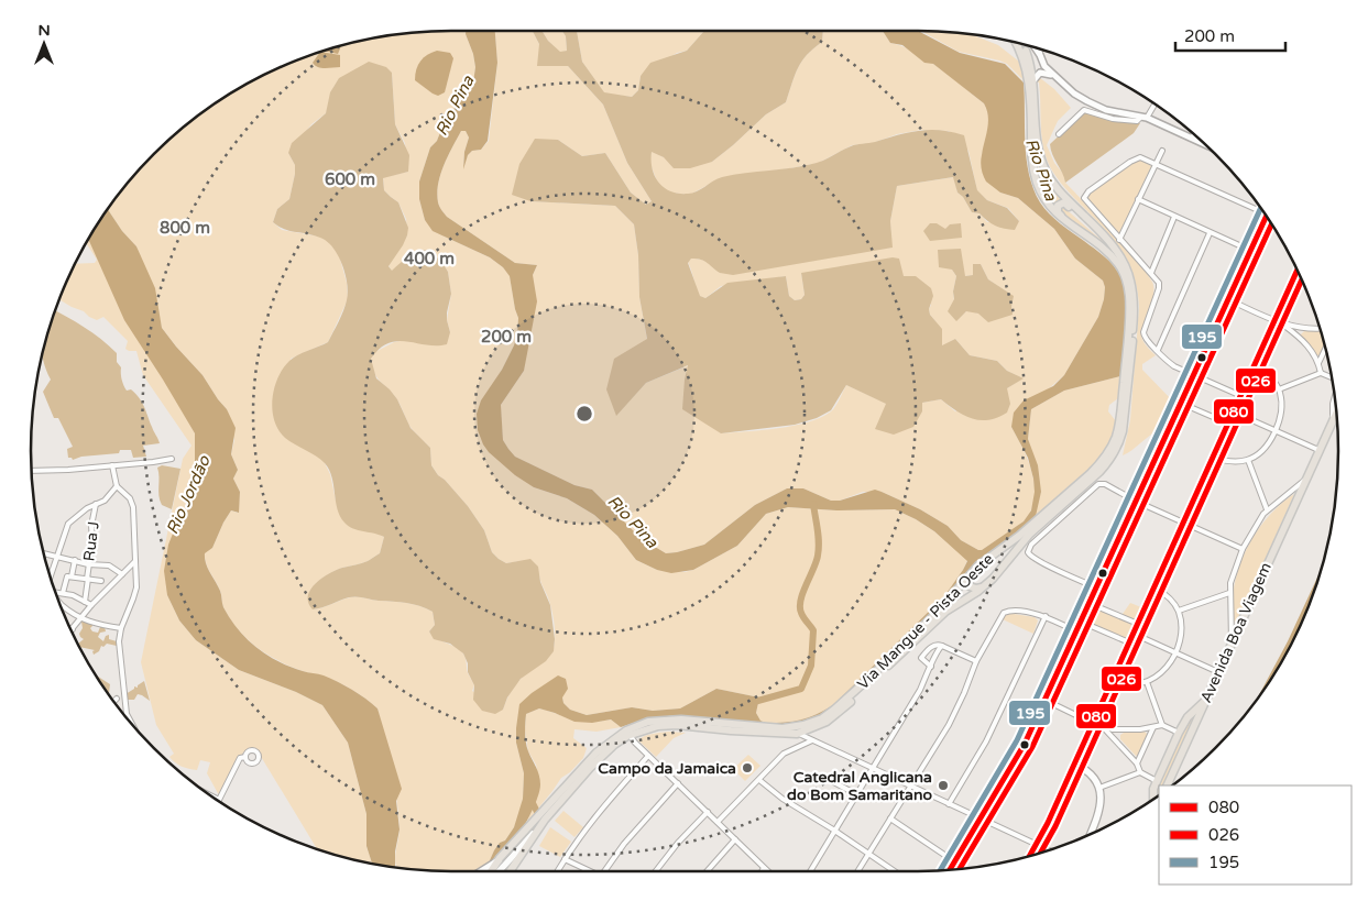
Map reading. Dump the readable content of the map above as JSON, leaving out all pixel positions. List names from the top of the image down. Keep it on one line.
{"streets":{"main road":["Via Mangue - Pista Oeste","Avenida Boa Viagem"],"street":["Rua J"]},"water":["Rio Pina","Rio Jordão"],"places":["Campo da Jamaica","Catedral Anglicana do Bom Samaritano"],"lines":["transit line 195","transit line 080","transit line 026"],"legend":["080","026","195"],"scale_bar":"200 m","north":"top","rings":["600 m","800 m","400 m","200 m"]}
